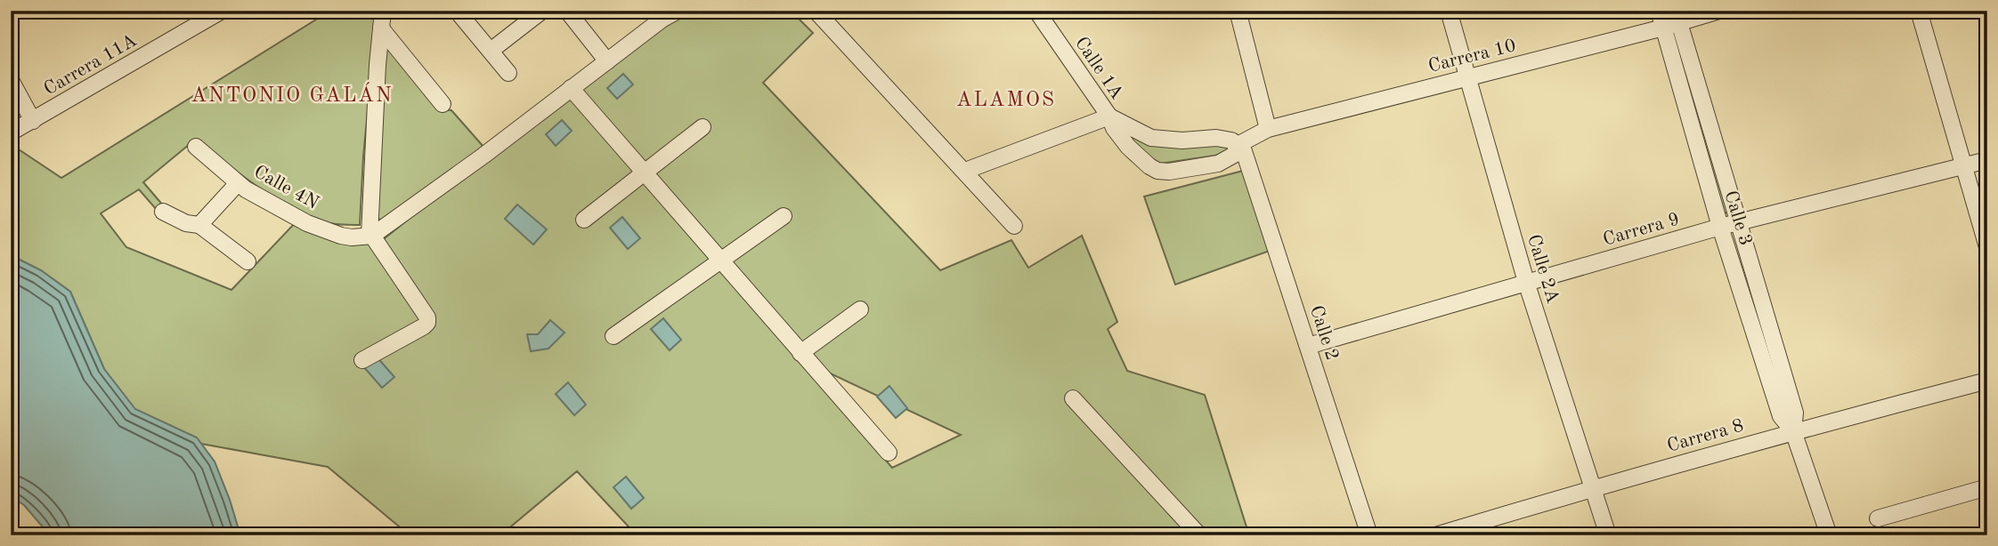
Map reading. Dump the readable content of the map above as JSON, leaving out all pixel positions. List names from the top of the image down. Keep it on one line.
{"streets":{"street":["Carrera 10","Carrera 11A","Calle 1A","Calle 4N","Calle 3","Carrera 9","Calle 2A","Calle 2","Carrera 8"]},"crossings":[["Carrera 10","Calle 1A"],["Carrera 10","Calle 3"],["Carrera 10","Calle 2A"],["Carrera 10","Calle 2"],["Calle 3","Carrera 9"],["Calle 3","Carrera 8"],["Carrera 9","Calle 2A"],["Carrera 9","Calle 2"],["Calle 2A","Carrera 8"]],"districts":["ANTONIO GALÁN","ALAMOS"]}
